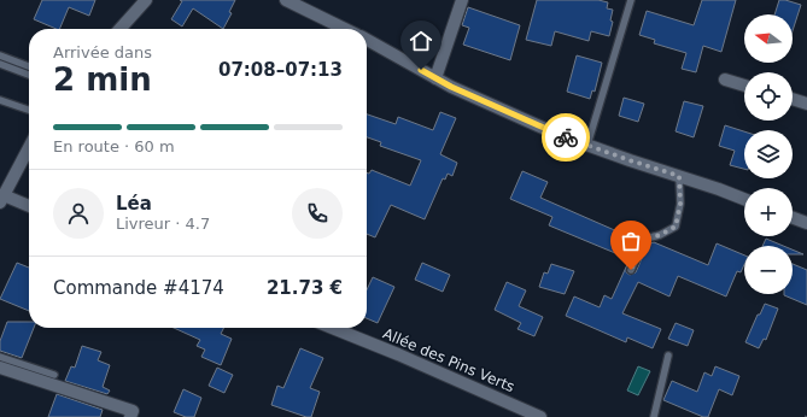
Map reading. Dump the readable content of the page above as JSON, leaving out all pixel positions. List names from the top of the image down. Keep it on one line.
{"streets":{"street":["Allée des Pins Verts"]},"north":"left","page":{"map_buttons":["+","−"],"heading":["2 min","Arrivée dans","07:08–07:13"],"panel":["Léa","Livreur · 4.7","Commande #4174","21.73 €"],"bar":"En route · 60 m"}}
